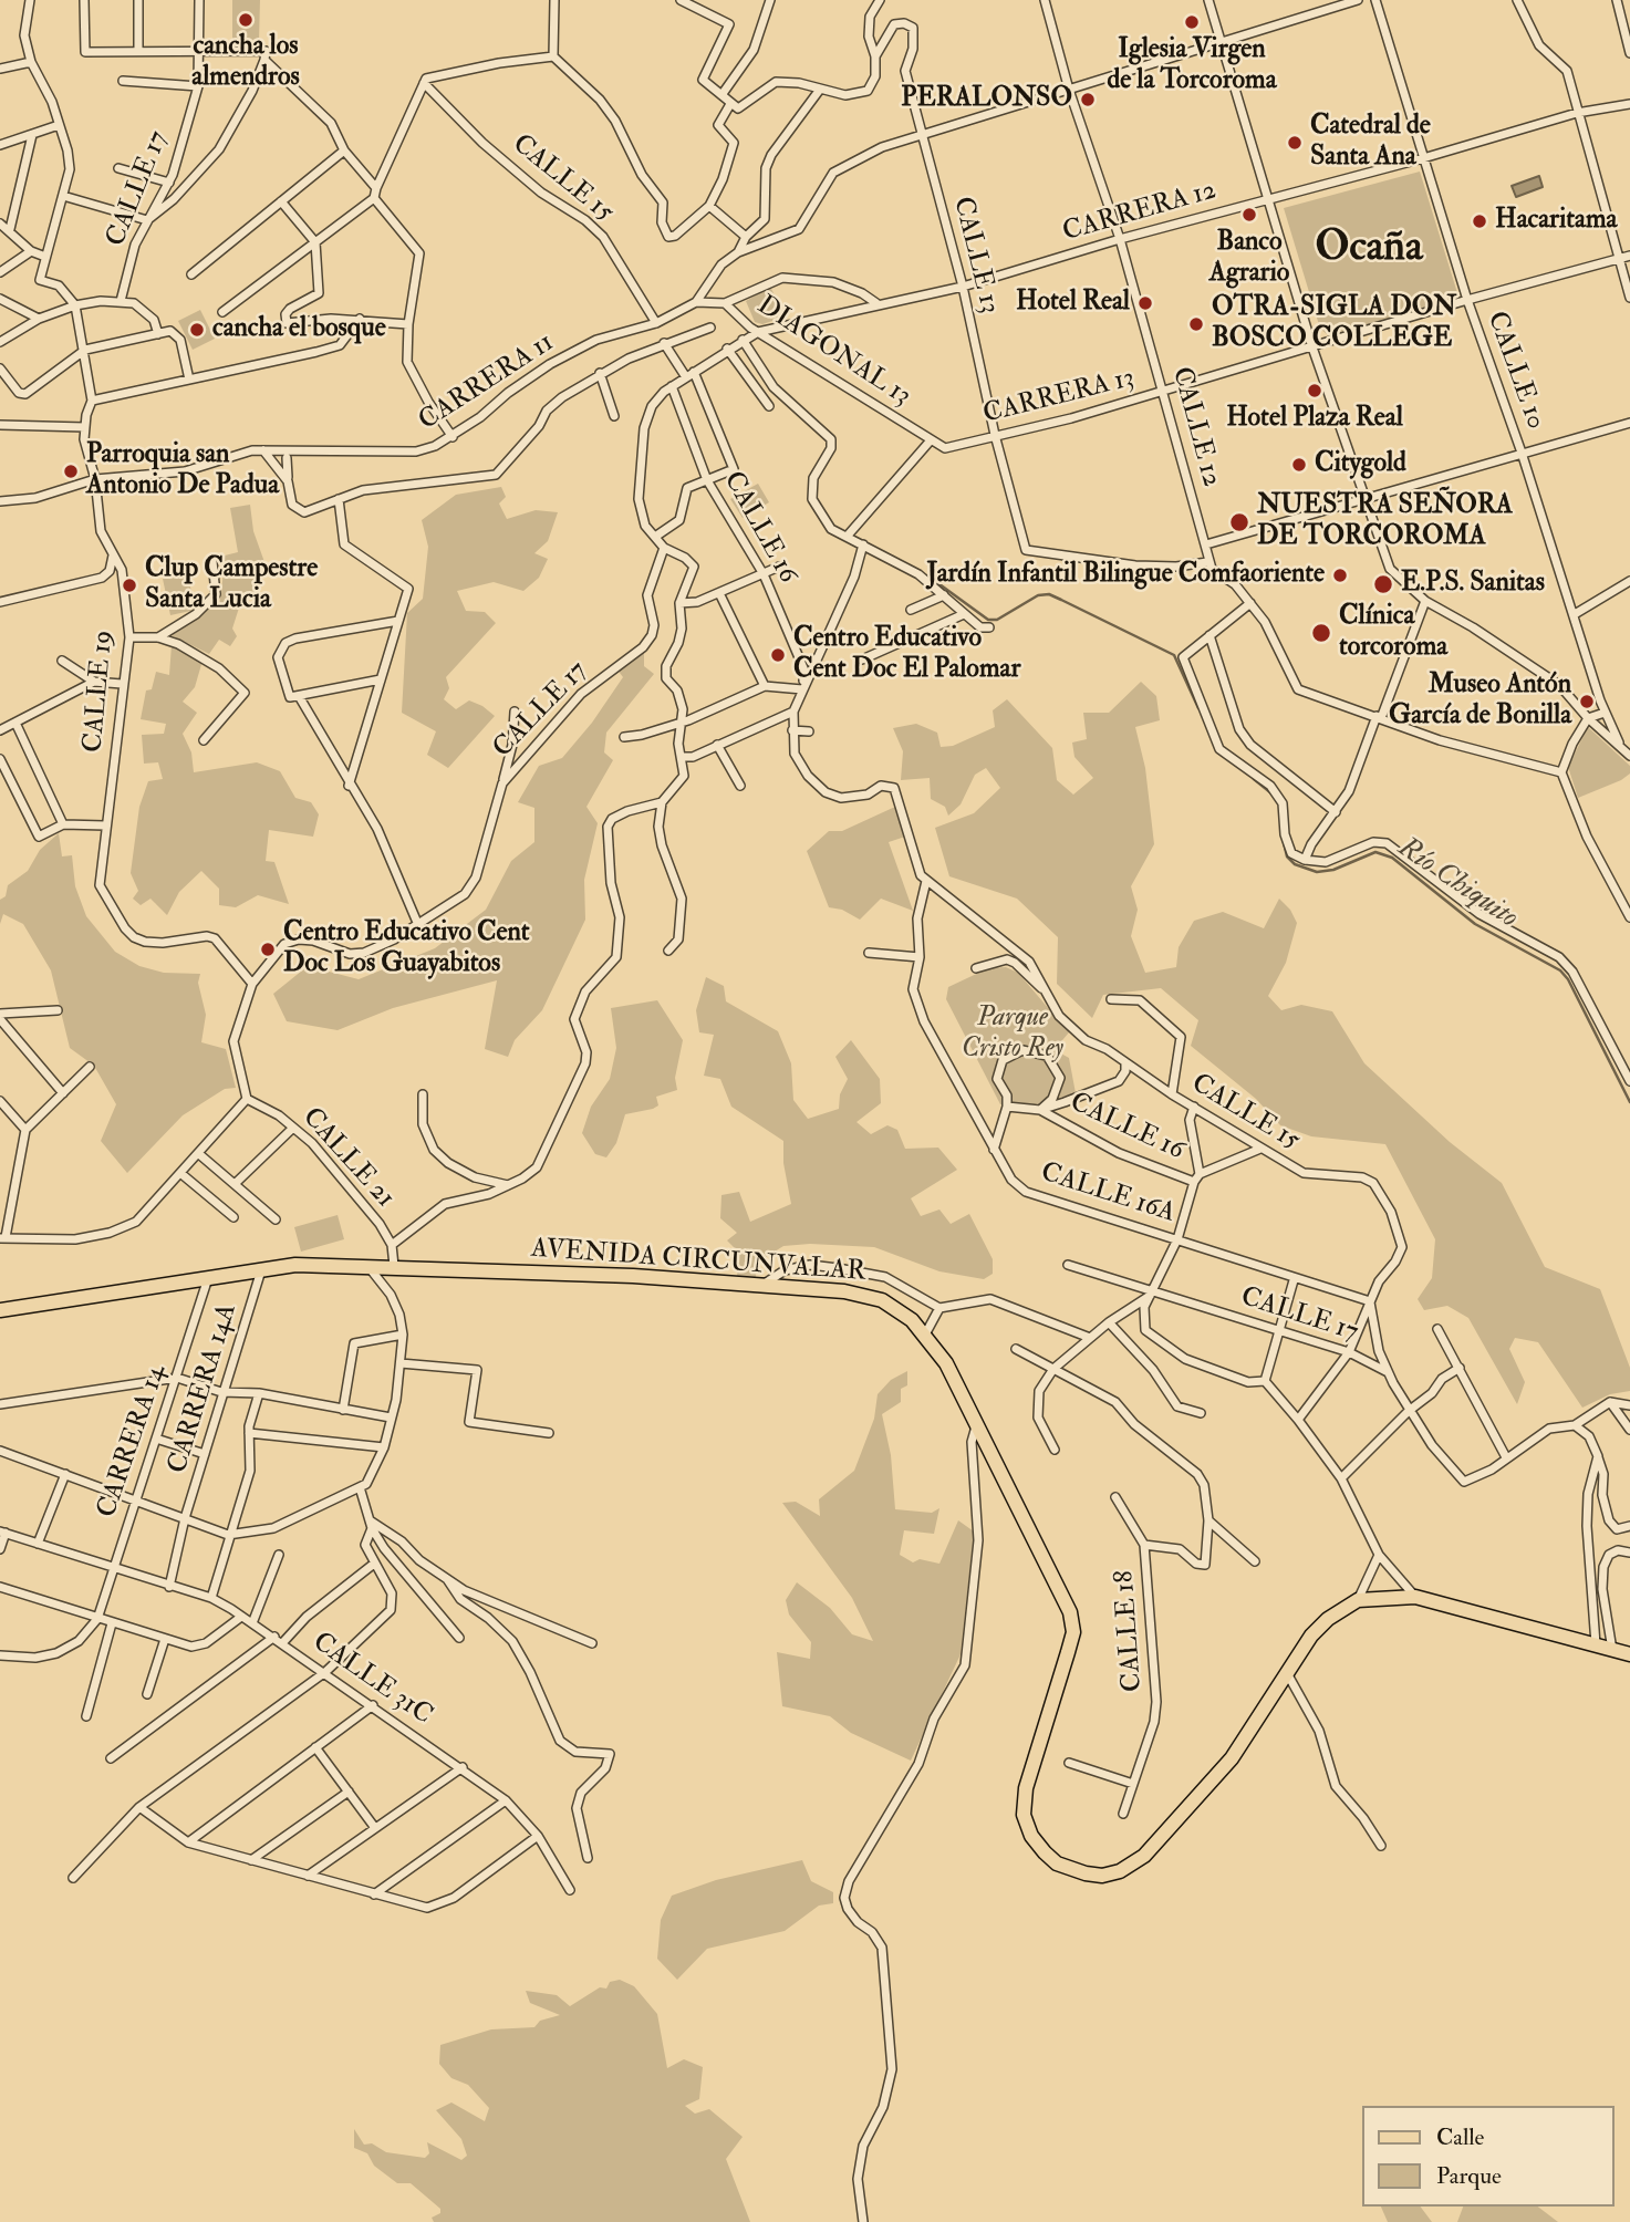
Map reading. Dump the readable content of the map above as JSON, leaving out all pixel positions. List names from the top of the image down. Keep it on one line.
{"streets":{"main road":["AVENIDA CIRCUNVALAR"],"street":["CALLE 15","CALLE 17","CARRERA 12","CALLE 13","DIAGONAL 13","CALLE 10","CARRERA 11","CARRERA 13","CALLE 12","CALLE 16","CALLE 19","CALLE 21","CALLE 16A","CARRERA 14A","CARRERA 14","CALLE 18","CALLE 31C"]},"crossings":[["CALLE 15","CARRERA 11"],["CALLE 15","CALLE 16A"],["CALLE 17","CALLE 19"],["CALLE 17","CALLE 21"],["CARRERA 12","CALLE 13"],["CARRERA 12","DIAGONAL 13"],["CARRERA 12","CALLE 10"],["CARRERA 12","CALLE 12"],["CARRERA 12","CALLE 16"],["CALLE 13","CARRERA 11"],["CALLE 13","CARRERA 13"],["CALLE 13","CALLE 12"],["DIAGONAL 13","CARRERA 11"],["DIAGONAL 13","CARRERA 13"],["CALLE 10","CARRERA 13"],["CARRERA 11","CALLE 12"],["CARRERA 11","CALLE 19"],["CARRERA 13","CALLE 12"],["CALLE 21","AVENIDA CIRCUNVALAR"],["AVENIDA CIRCUNVALAR","CARRERA 14A"],["AVENIDA CIRCUNVALAR","CARRERA 14"],["CARRERA 14A","CALLE 31C"],["CARRERA 14","CALLE 31C"]],"districts":["Ocaña"],"water":["Río Chiquito"],"parks":["Parque Cristo Rey"],"places":["cancha los almendros","Iglesia Virgen de la Torcoroma","PERALONSO","Catedral de Santa Ana","Banco Agrario","Hacaritama","Hotel Real","OTRA-SIGLA DON BOSCO COLLEGE","cancha el bosque","Hotel Plaza Real","Citygold","Parroquia san Antonio De Padua","NUESTRA SEÑORA DE TORCOROMA","Jardín Infantil Bilingue Comfaoriente","E.P.S. Sanitas","Clup Campestre Santa Lucia","Clínica torcoroma","Centro Educativo Cent Doc El Palomar","Museo Antón García de Bonilla","Centro Educativo Cent Doc Los Guayabitos"],"legend":["Calle","Parque"]}
